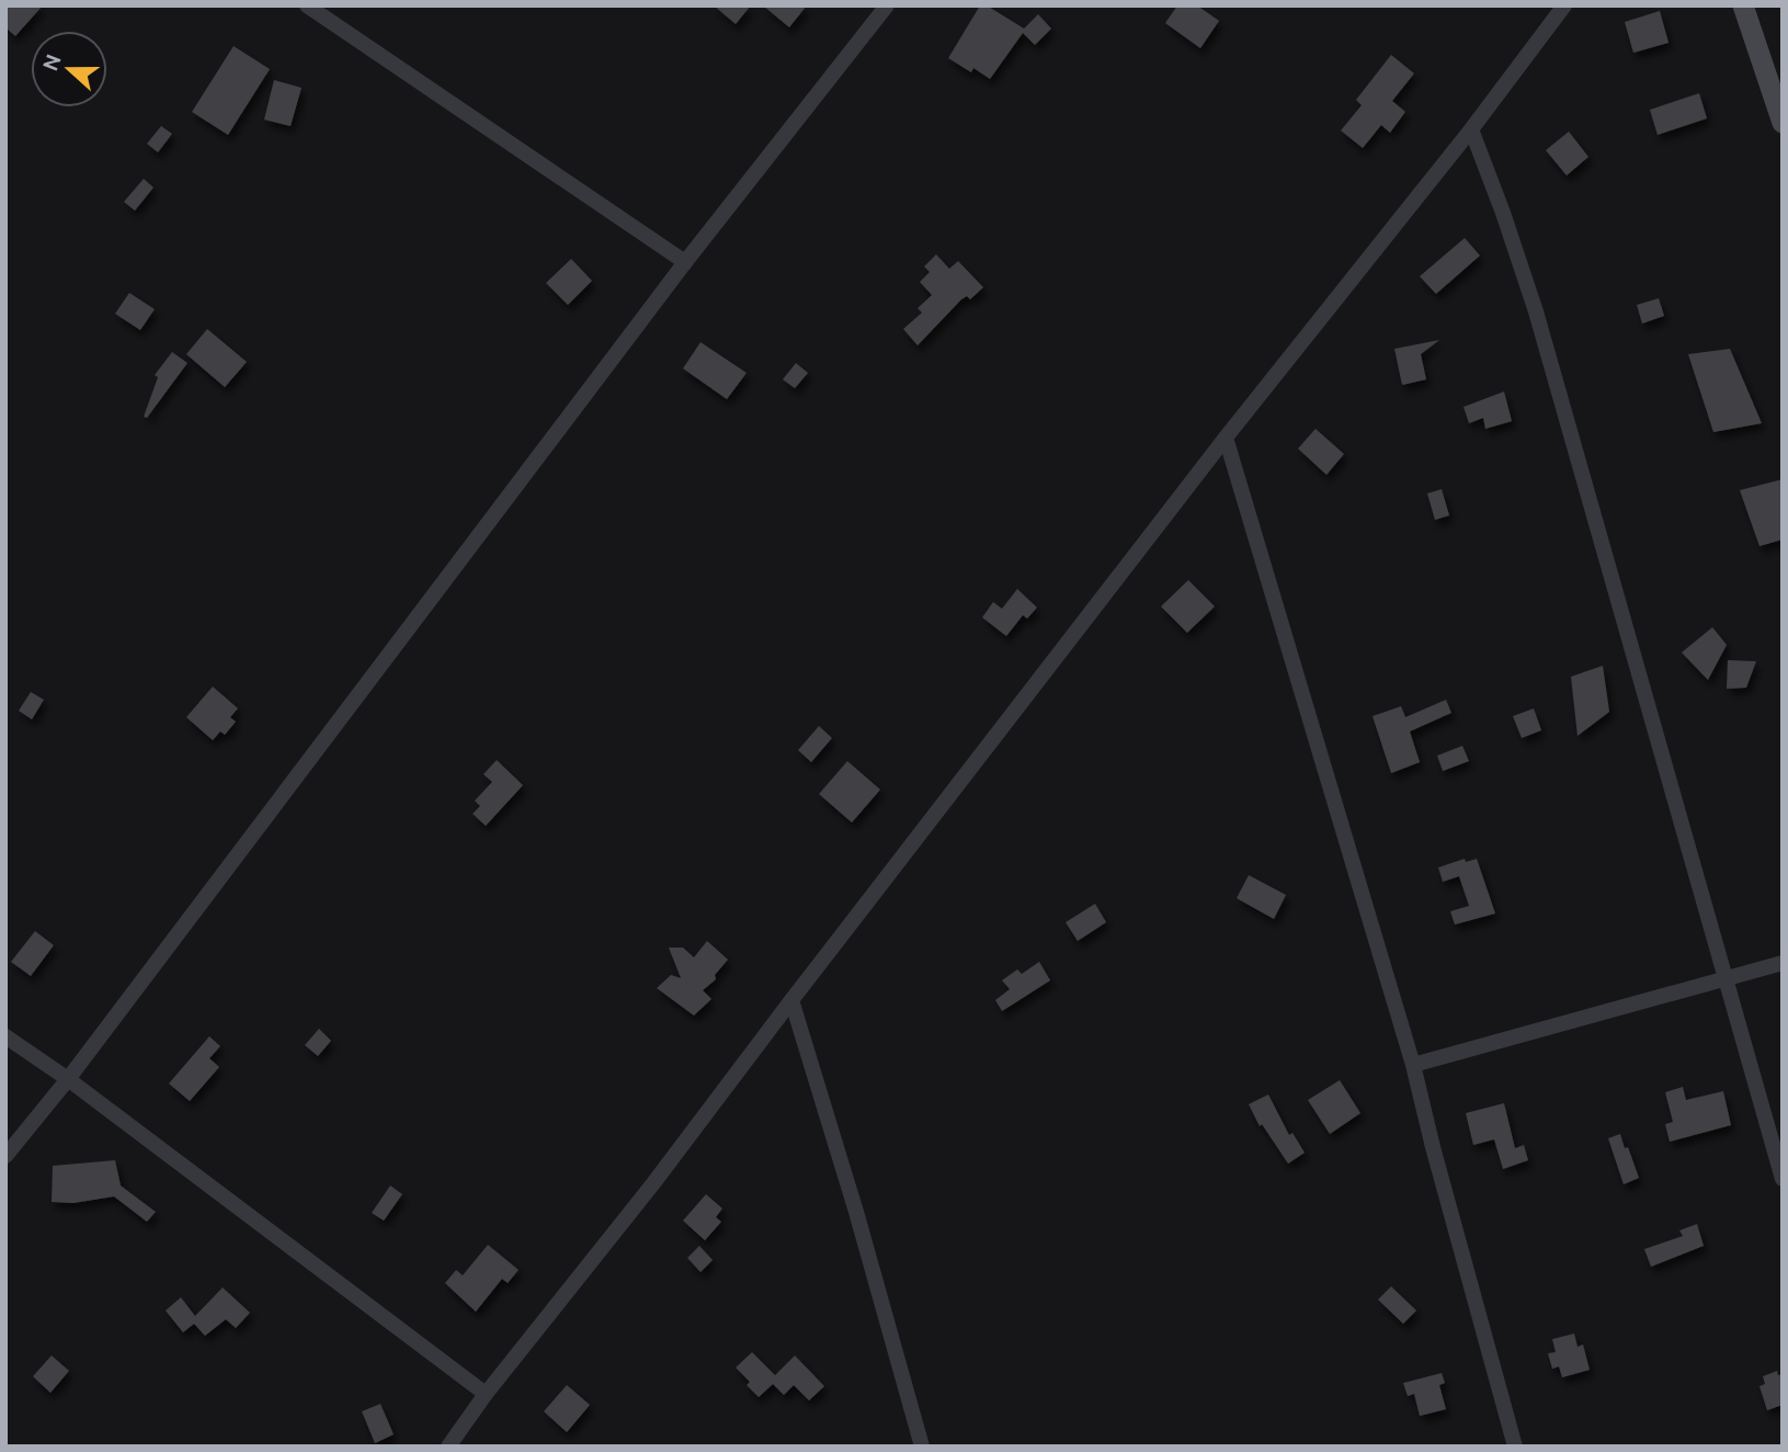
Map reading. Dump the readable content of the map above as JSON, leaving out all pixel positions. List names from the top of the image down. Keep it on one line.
{"north":"left"}
